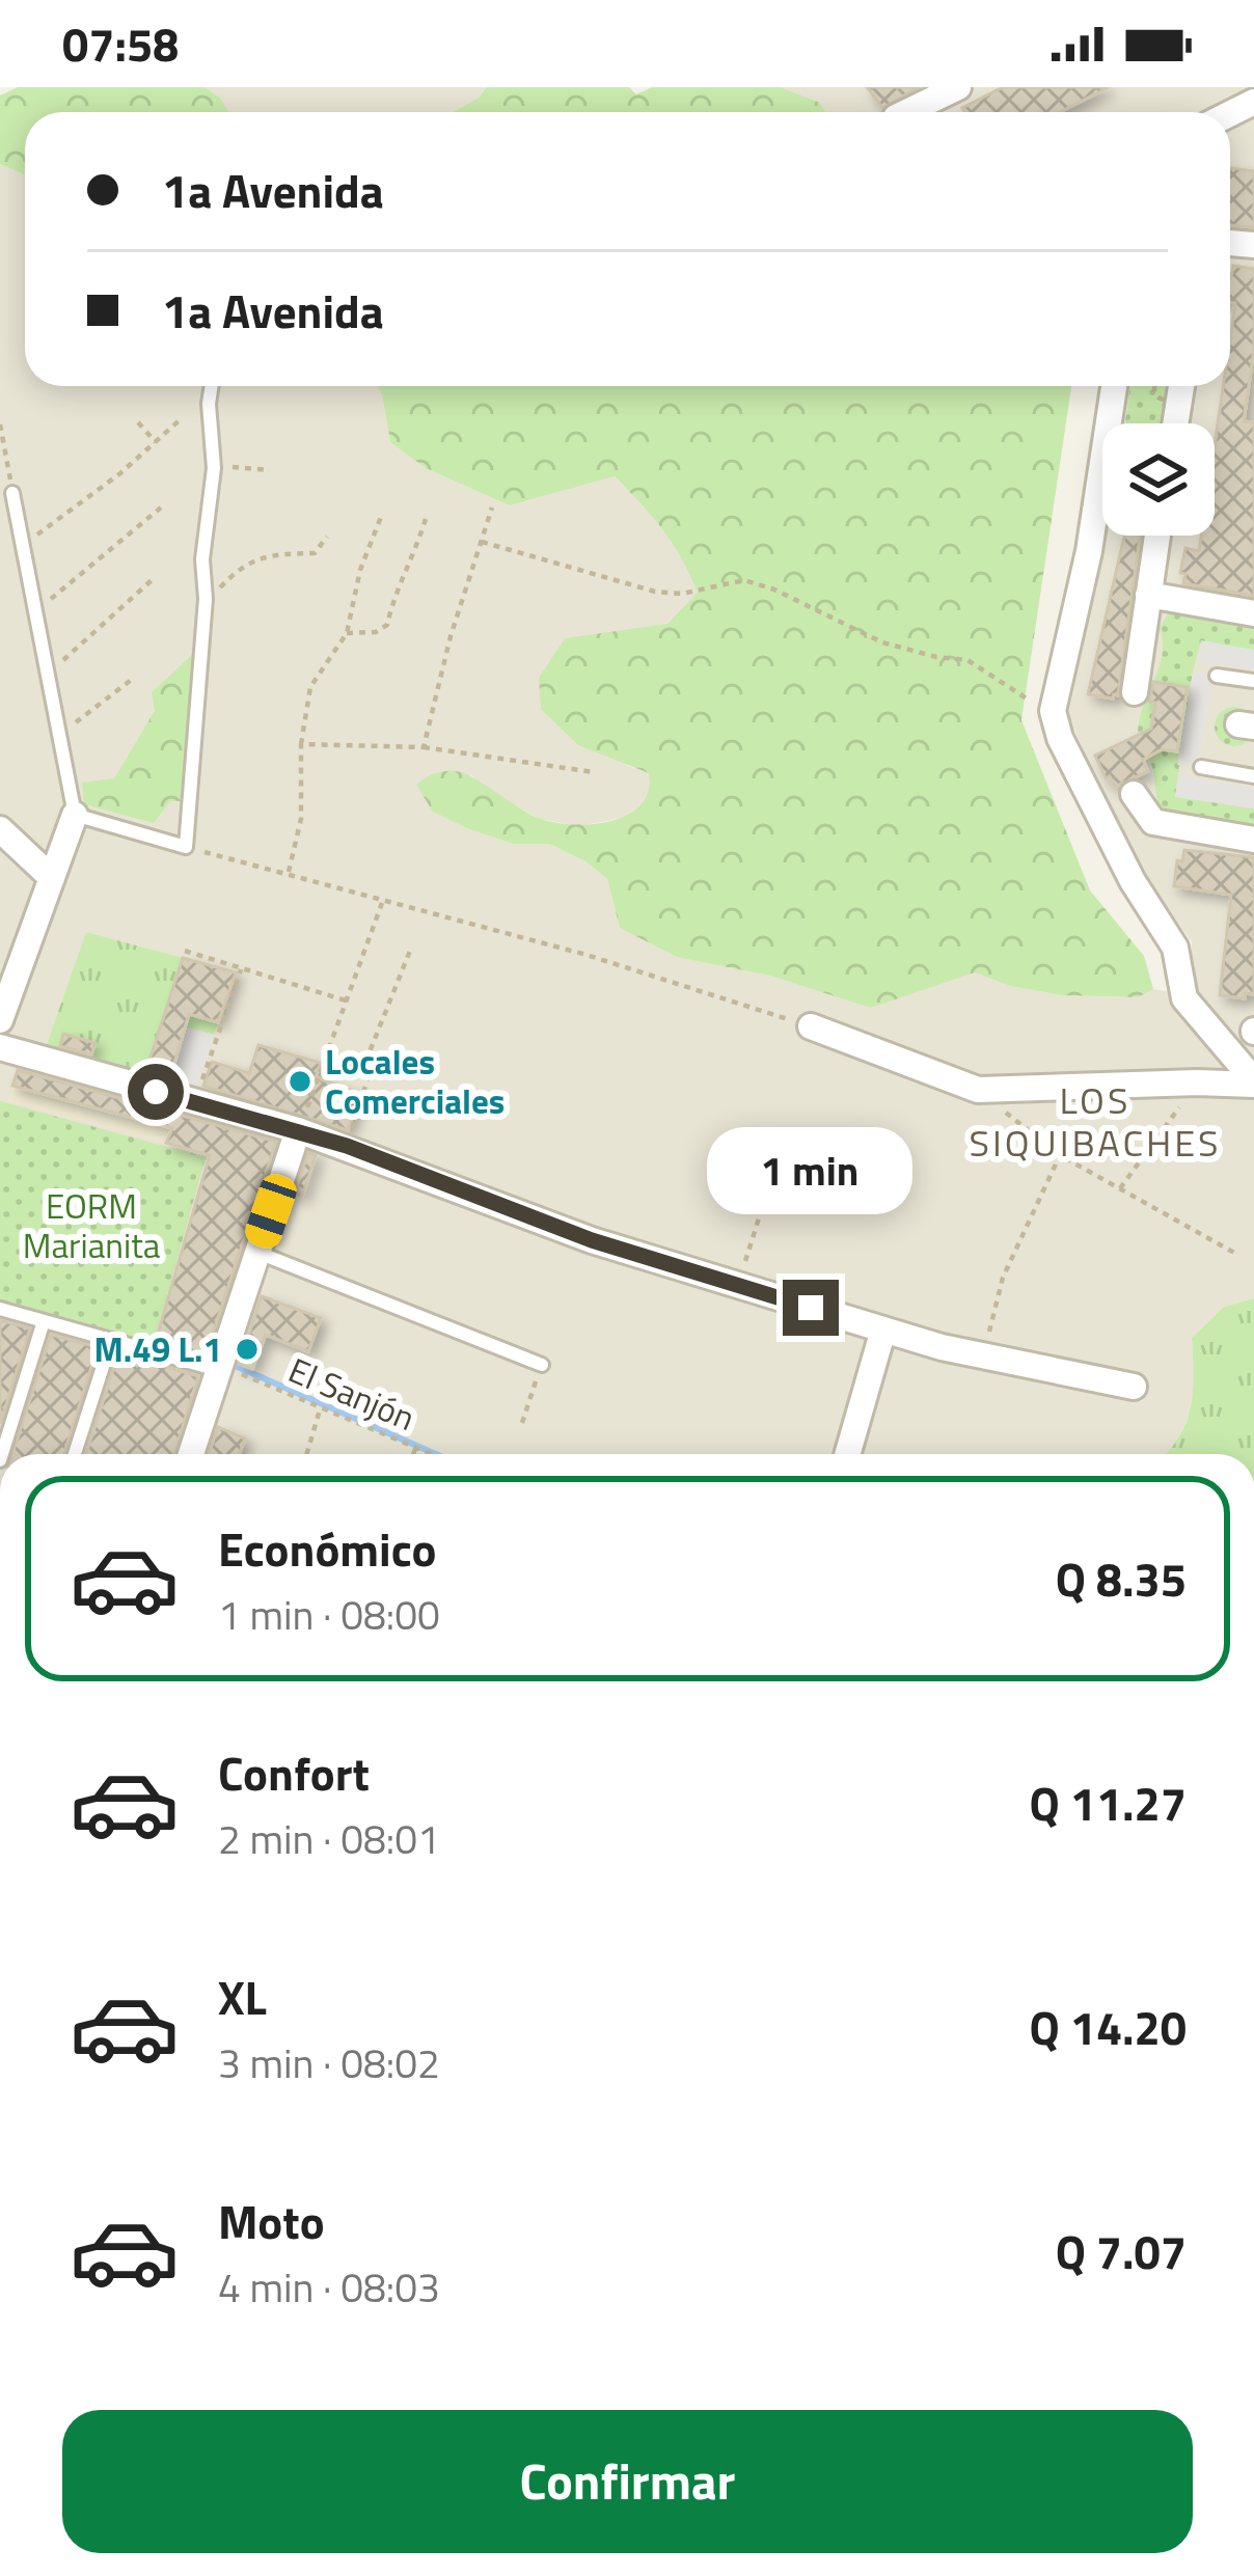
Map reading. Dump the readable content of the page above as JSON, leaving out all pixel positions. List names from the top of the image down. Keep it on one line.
{"streets":{"path":["El Sanjón"]},"districts":["LOS SIQUIBACHES"],"parks":["EORM Marianita"],"places":["Locales Comerciales","M.49 L.1"],"page":{"status":"07:58","banner":["1a Avenida","1a Avenida"],"bubble":"1 min","list":[{"name":"Económico","note":"1 min · 08:00","value":"Q 8.35"},{"name":"Confort","note":"2 min · 08:01","value":"Q 11.27"},{"name":"XL","note":"3 min · 08:02","value":"Q 14.20"},{"name":"Moto","note":"4 min · 08:03","value":"Q 7.07"}],"buttons":"Confirmar"}}
